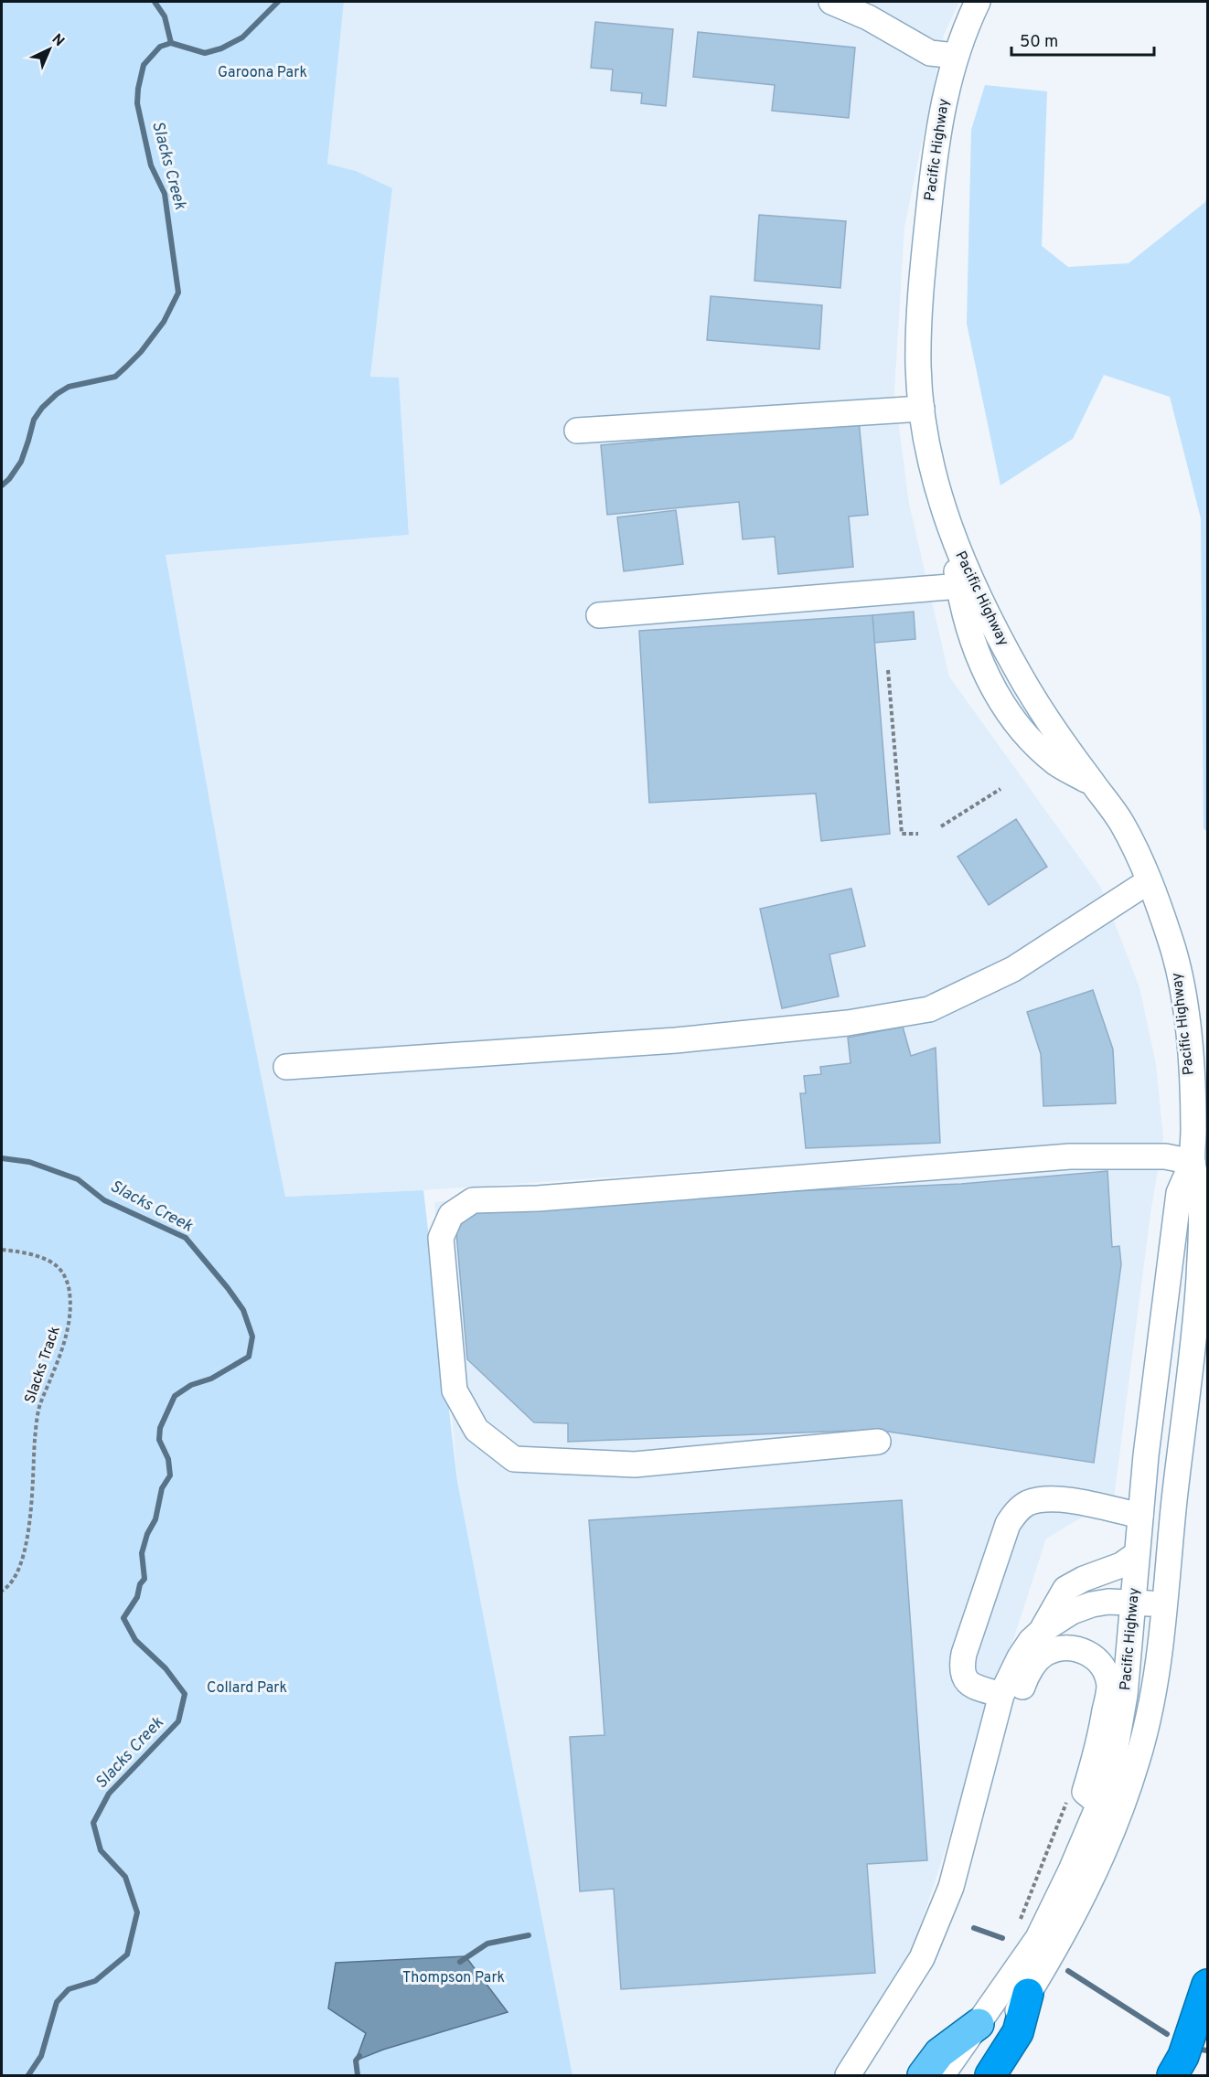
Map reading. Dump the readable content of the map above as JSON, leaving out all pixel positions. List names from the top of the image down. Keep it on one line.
{"streets":{"street":["Pacific Highway"],"path":["Slacks Track"]},"water":["Slacks Creek"],"parks":["Garoona Park","Collard Park","Thompson Park"],"scale_bar":"50 m","north":"top right"}
